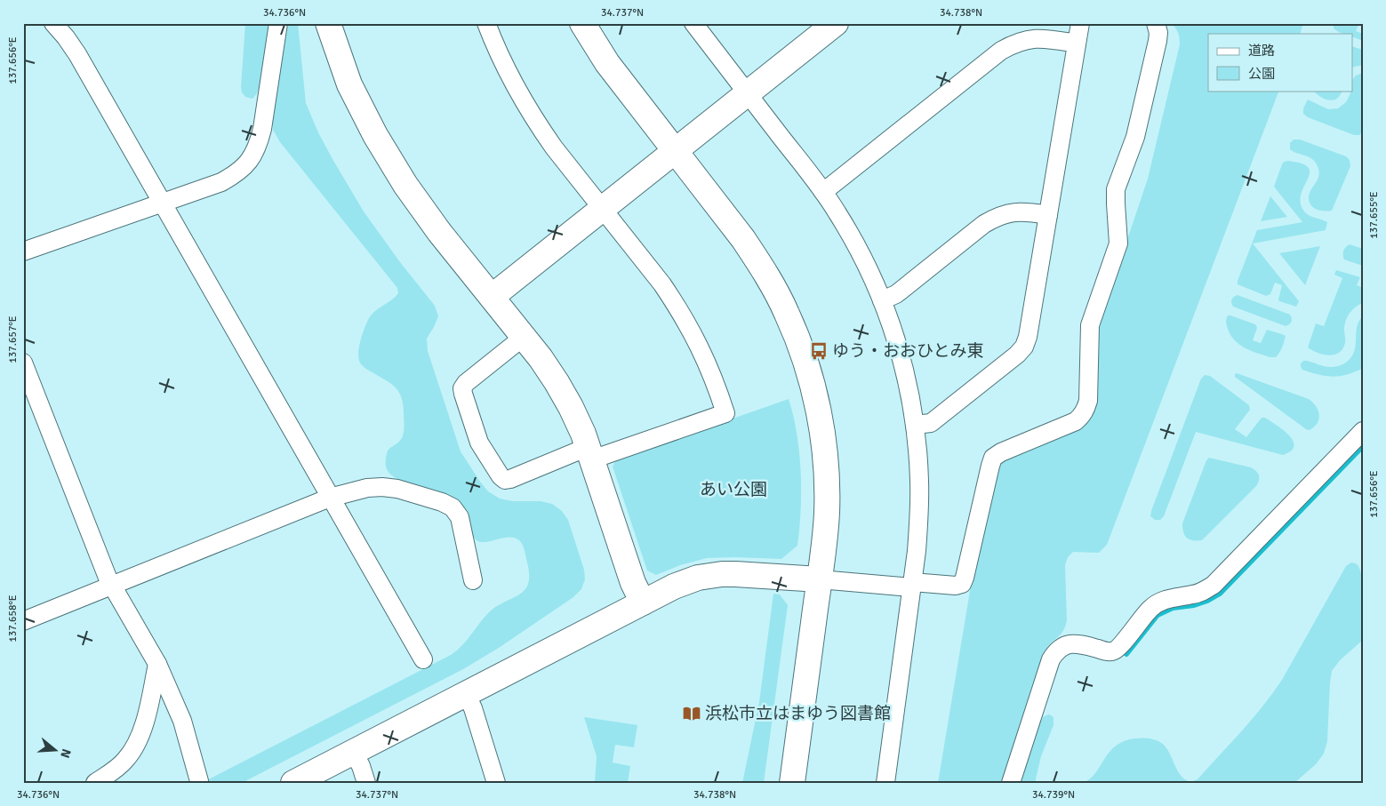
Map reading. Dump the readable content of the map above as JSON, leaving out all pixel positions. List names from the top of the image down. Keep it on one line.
{"parks":["あい公園"],"places":{"bus stop":["ゆう・おおひとみ東"],"library":["浜松市立はまゆう図書館"]},"legend":["道路","公園"],"north":"right","coordinates":["34.736°N","34.737°N","34.738°N","137.656°E","137.655°E","137.657°E","137.658°E","34.739°N"]}
